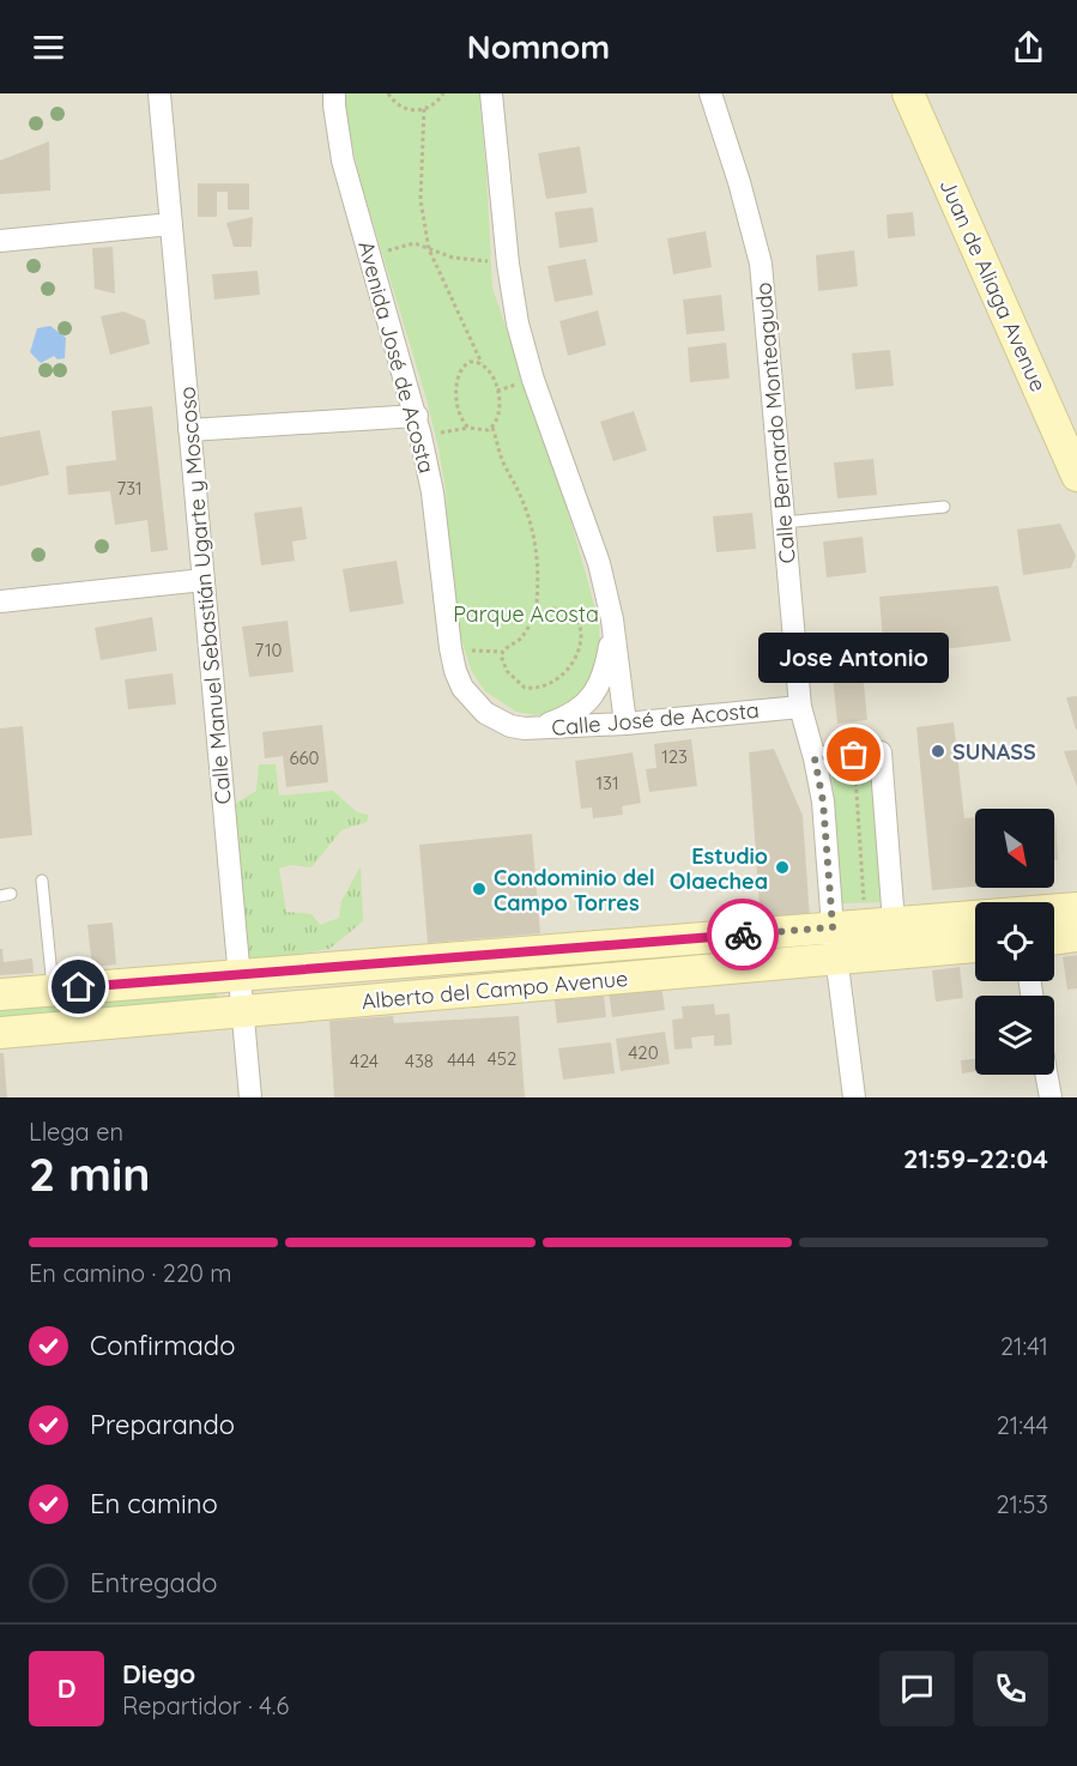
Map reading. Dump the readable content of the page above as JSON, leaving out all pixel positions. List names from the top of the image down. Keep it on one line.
{"streets":{"main road":["Juan de Aliaga Avenue","Alberto del Campo Avenue"],"street":["Avenida José de Acosta","Calle Bernardo Monteagudo","Calle Manuel Sebastián Ugarte y Moscoso","Calle José de Acosta"]},"crossings":[["Avenida José de Acosta","Calle José de Acosta"],["Calle Bernardo Monteagudo","Calle José de Acosta"],["Calle Bernardo Monteagudo","Alberto del Campo Avenue"],["Calle Manuel Sebastián Ugarte y Moscoso","Alberto del Campo Avenue"]],"parks":["Parque Acosta"],"places":["SUNASS","Jose Antonio","Estudio Olaechea","Condominio del Campo Torres"],"house_numbers":["731","710","123","660","131","420","452","444","424","438"],"north":"bottom right","page":{"header":"Nomnom","bubble":"Jose Antonio","heading":["2 min","Llega en","21:59–22:04"],"panel":["Diego","Repartidor · 4.6"],"bar":"En camino · 220 m","list":[["Confirmado","21:41"],["Preparando","21:44"],["En camino","21:53"],"Entregado"],"round":"D"}}
